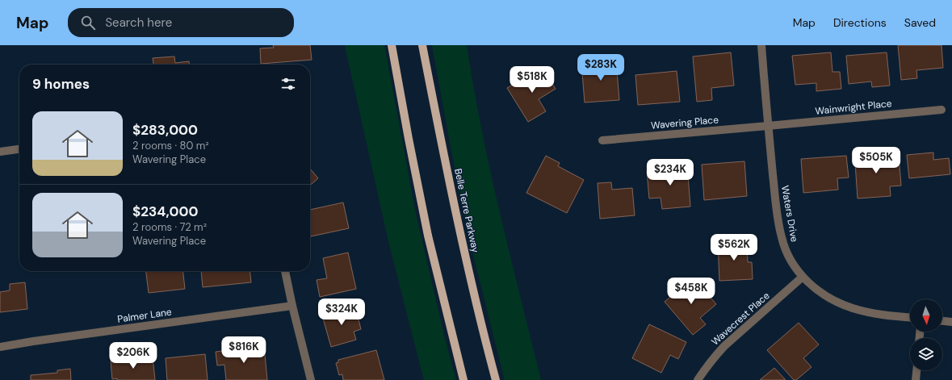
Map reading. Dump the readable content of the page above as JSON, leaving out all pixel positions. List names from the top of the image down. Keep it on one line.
{"streets":{"main road":["Belle Terre Parkway"],"street":["Wainwright Place","Wavering Place","Waters Drive","Palmer Lane","Wavecrest Place"]},"crossings":[["Wainwright Place","Wavering Place"],["Wainwright Place","Waters Drive"],["Wavering Place","Waters Drive"],["Waters Drive","Wavecrest Place"]],"north":"bottom","page":{"header":"Map","search":"Search here","nav":["Map","Directions","Saved"],"price":["$283K","$518K","$505K","$234K","$562K","$458K","$324K","$816K","$206K"],"heading":"9 homes","list":[{"name":"$283,000","note":"2 rooms · 80 m² · Wavering Place"},{"name":"$234,000","note":"2 rooms · 72 m² · Wavering Place"}]}}
